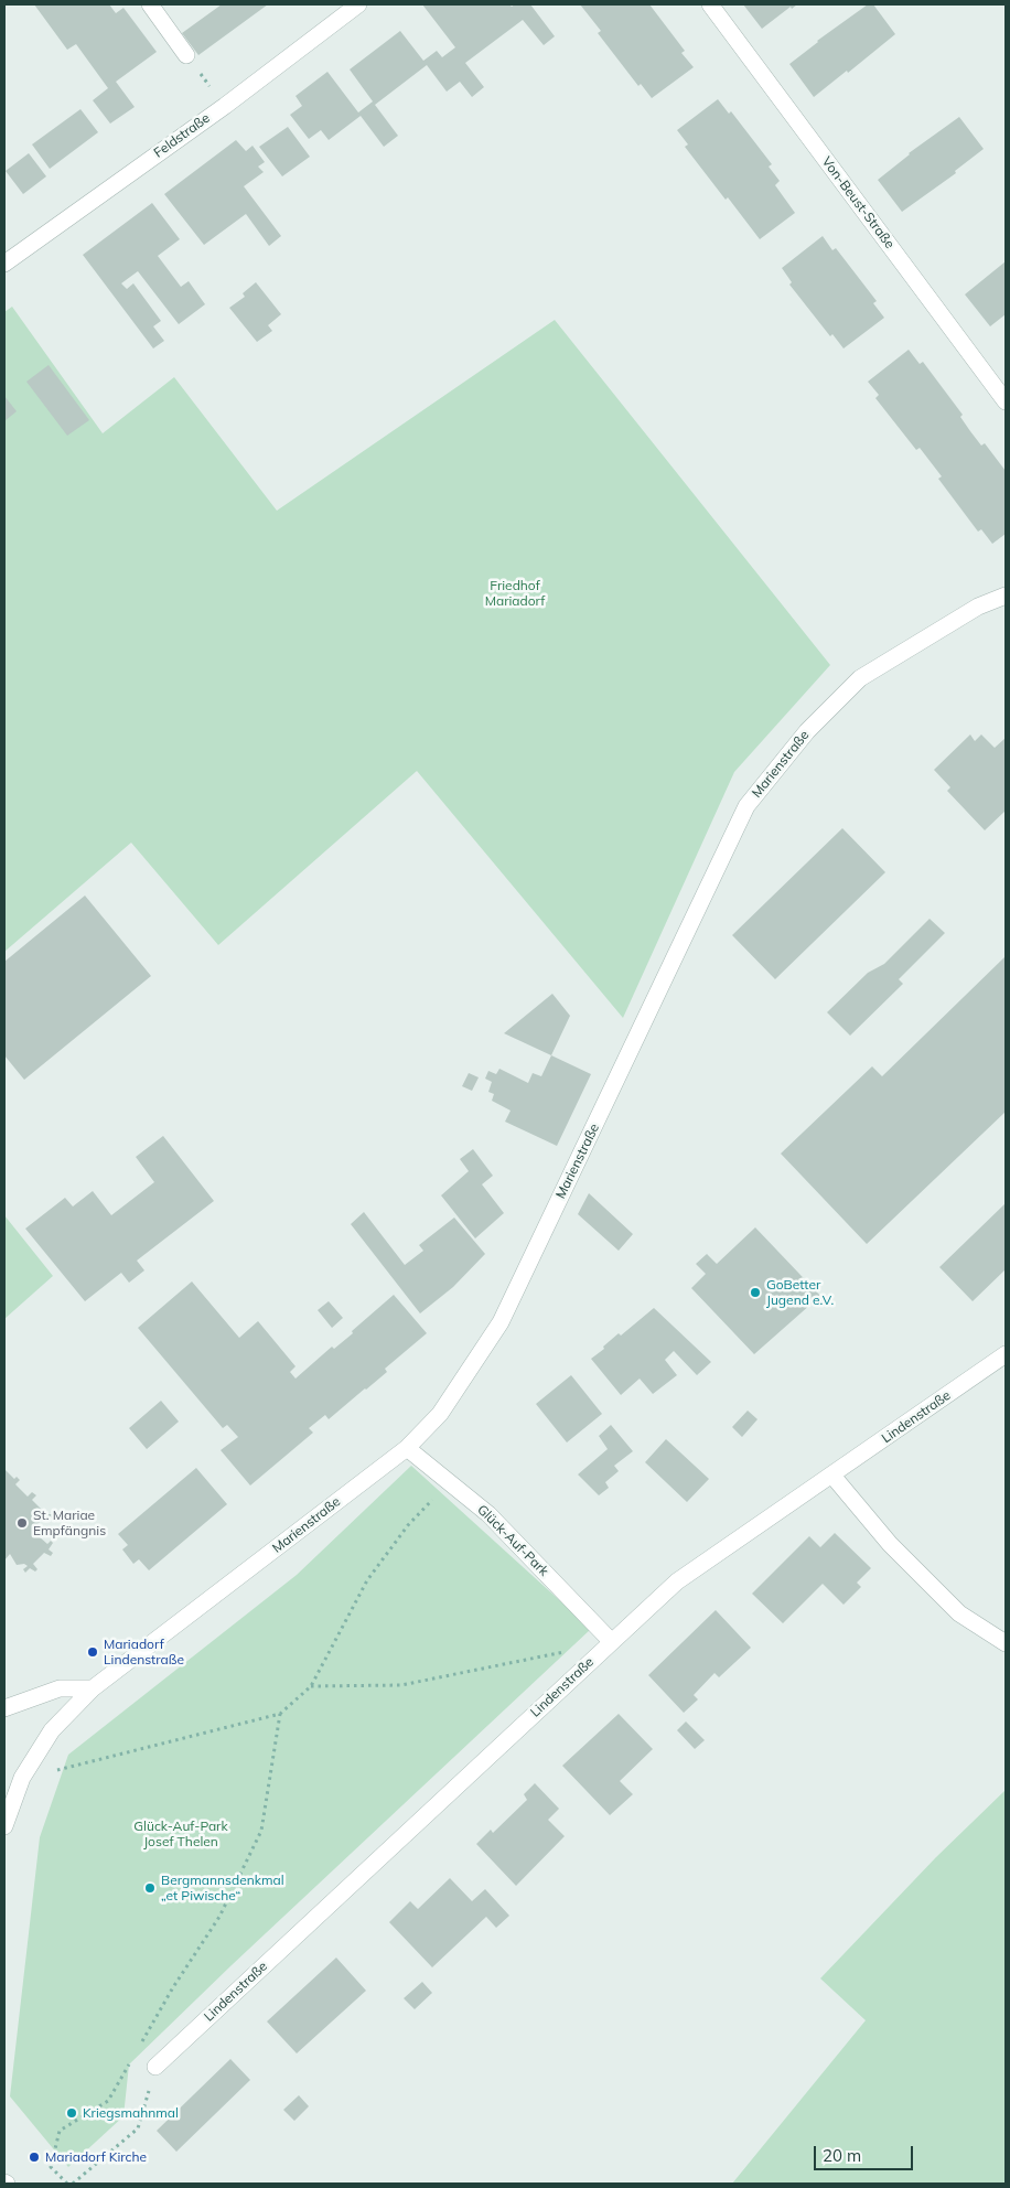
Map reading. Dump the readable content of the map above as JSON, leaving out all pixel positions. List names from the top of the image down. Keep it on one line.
{"streets":{"street":["Feldstraße","Von-Beust-Straße","Marienstraße","Lindenstraße","Glück-Auf-Park"]},"crossings":[["Marienstraße","Glück-Auf-Park"],["Lindenstraße","Glück-Auf-Park"]],"parks":["Friedhof Mariadorf","Glück-Auf-Park Josef Thelen"],"places":["GoBetter Jugend e.V.","St. Mariae Empfängnis","Mariadorf Lindenstraße","Bergmannsdenkmal „et Piwische“","Kriegsmahnmal","Mariadorf Kirche"],"scale_bar":"20 m"}
